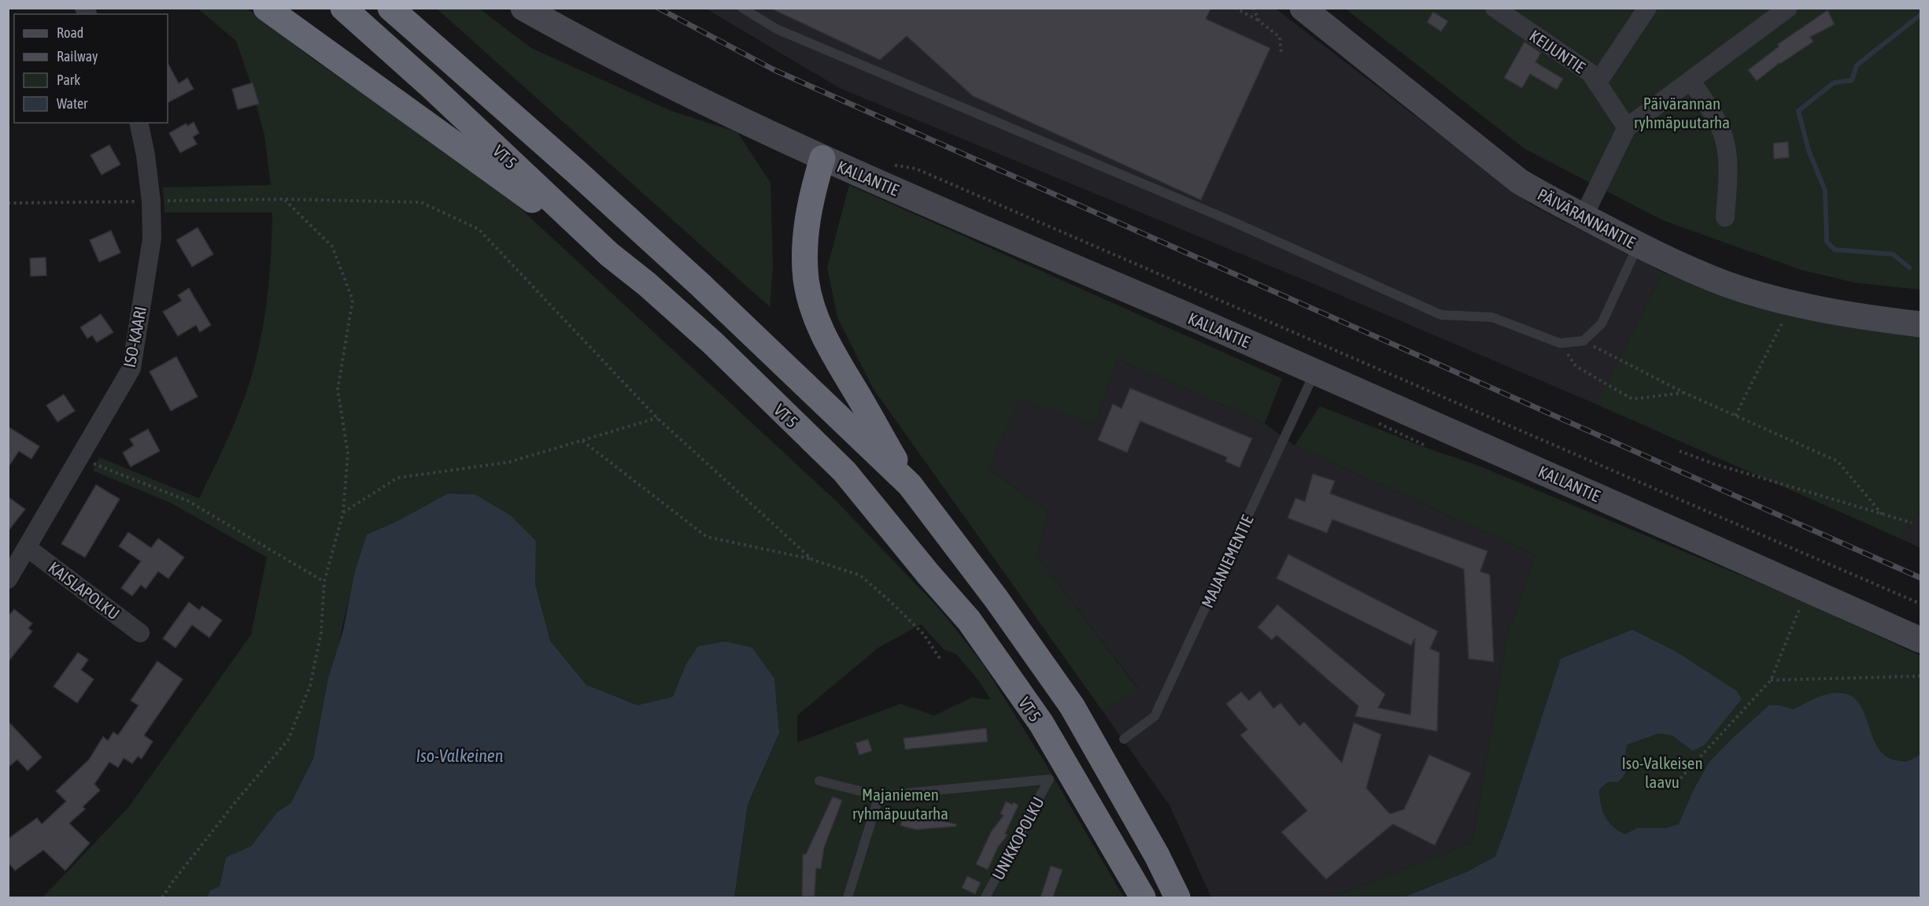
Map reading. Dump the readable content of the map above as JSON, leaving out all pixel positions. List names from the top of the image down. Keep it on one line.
{"streets":{"highway":["VT 5"],"main road":["KALLANTIE","PÄIVÄRANNANTIE"],"street":["KEIJUNTIE","ISO-KAARI","KAISLAPOLKU"],"lane":["MAJANIEMENTIE","UNIKKOPOLKU"]},"crossings":[["KALLANTIE","MAJANIEMENTIE"],["ISO-KAARI","KAISLAPOLKU"]],"water":["Iso-Valkeinen"],"parks":["Päivärannan ryhmäpuutarha","Iso-Valkeisen laavu","Majaniemen ryhmäpuutarha"],"legend":["Road","Railway","Park","Water"]}
